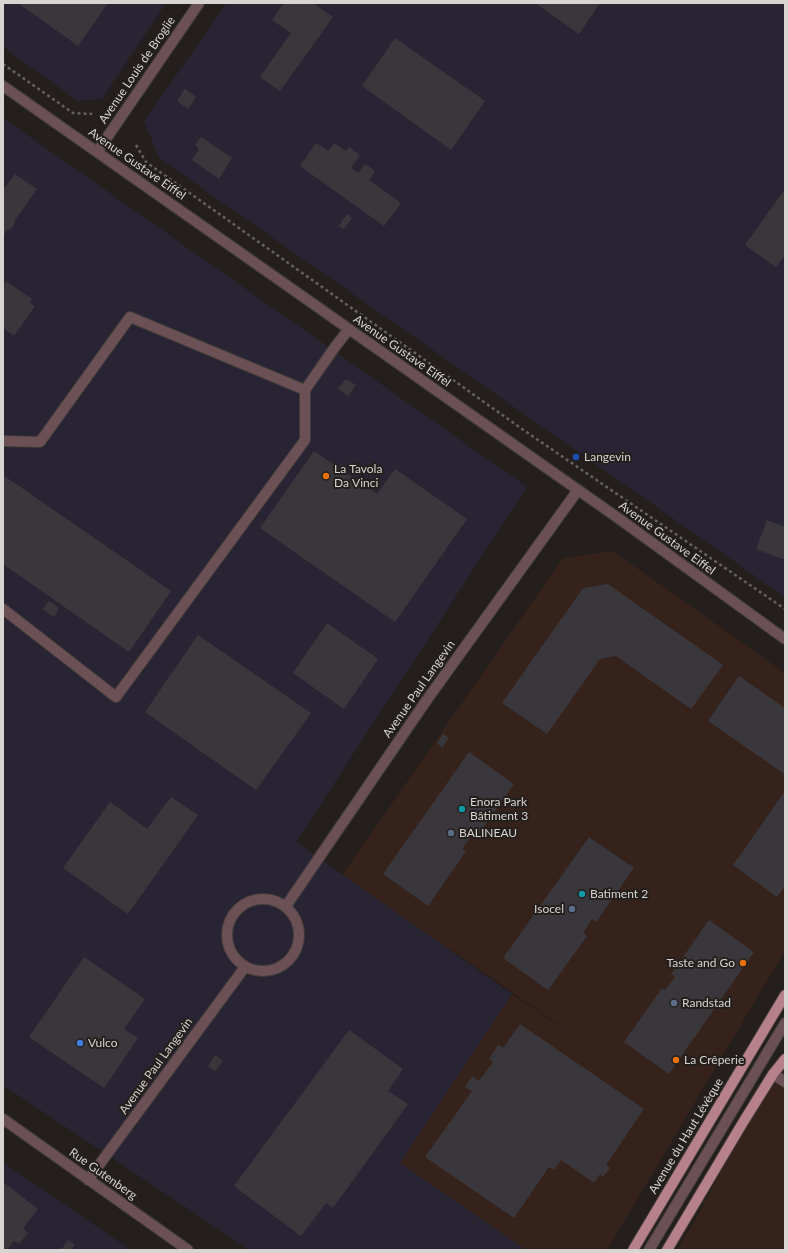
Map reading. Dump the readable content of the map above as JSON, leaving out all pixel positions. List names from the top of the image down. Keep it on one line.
{"streets":{"main road":["Avenue du Haut Lévèque"],"street":["Avenue Louis de Broglie","Avenue Gustave Eiffel","Avenue Paul Langevin","Rue Gutenberg"]},"crossings":[["Avenue Louis de Broglie","Avenue Gustave Eiffel"],["Avenue Gustave Eiffel","Avenue Paul Langevin"],["Avenue Paul Langevin","Rue Gutenberg"]],"places":["Langevin","La Tavola Da Vinci","Enora Park Bâtiment 3","BALINEAU","Batiment 2","Isocel","Taste and Go","Randstad","Vulco","La Crêperie"]}
